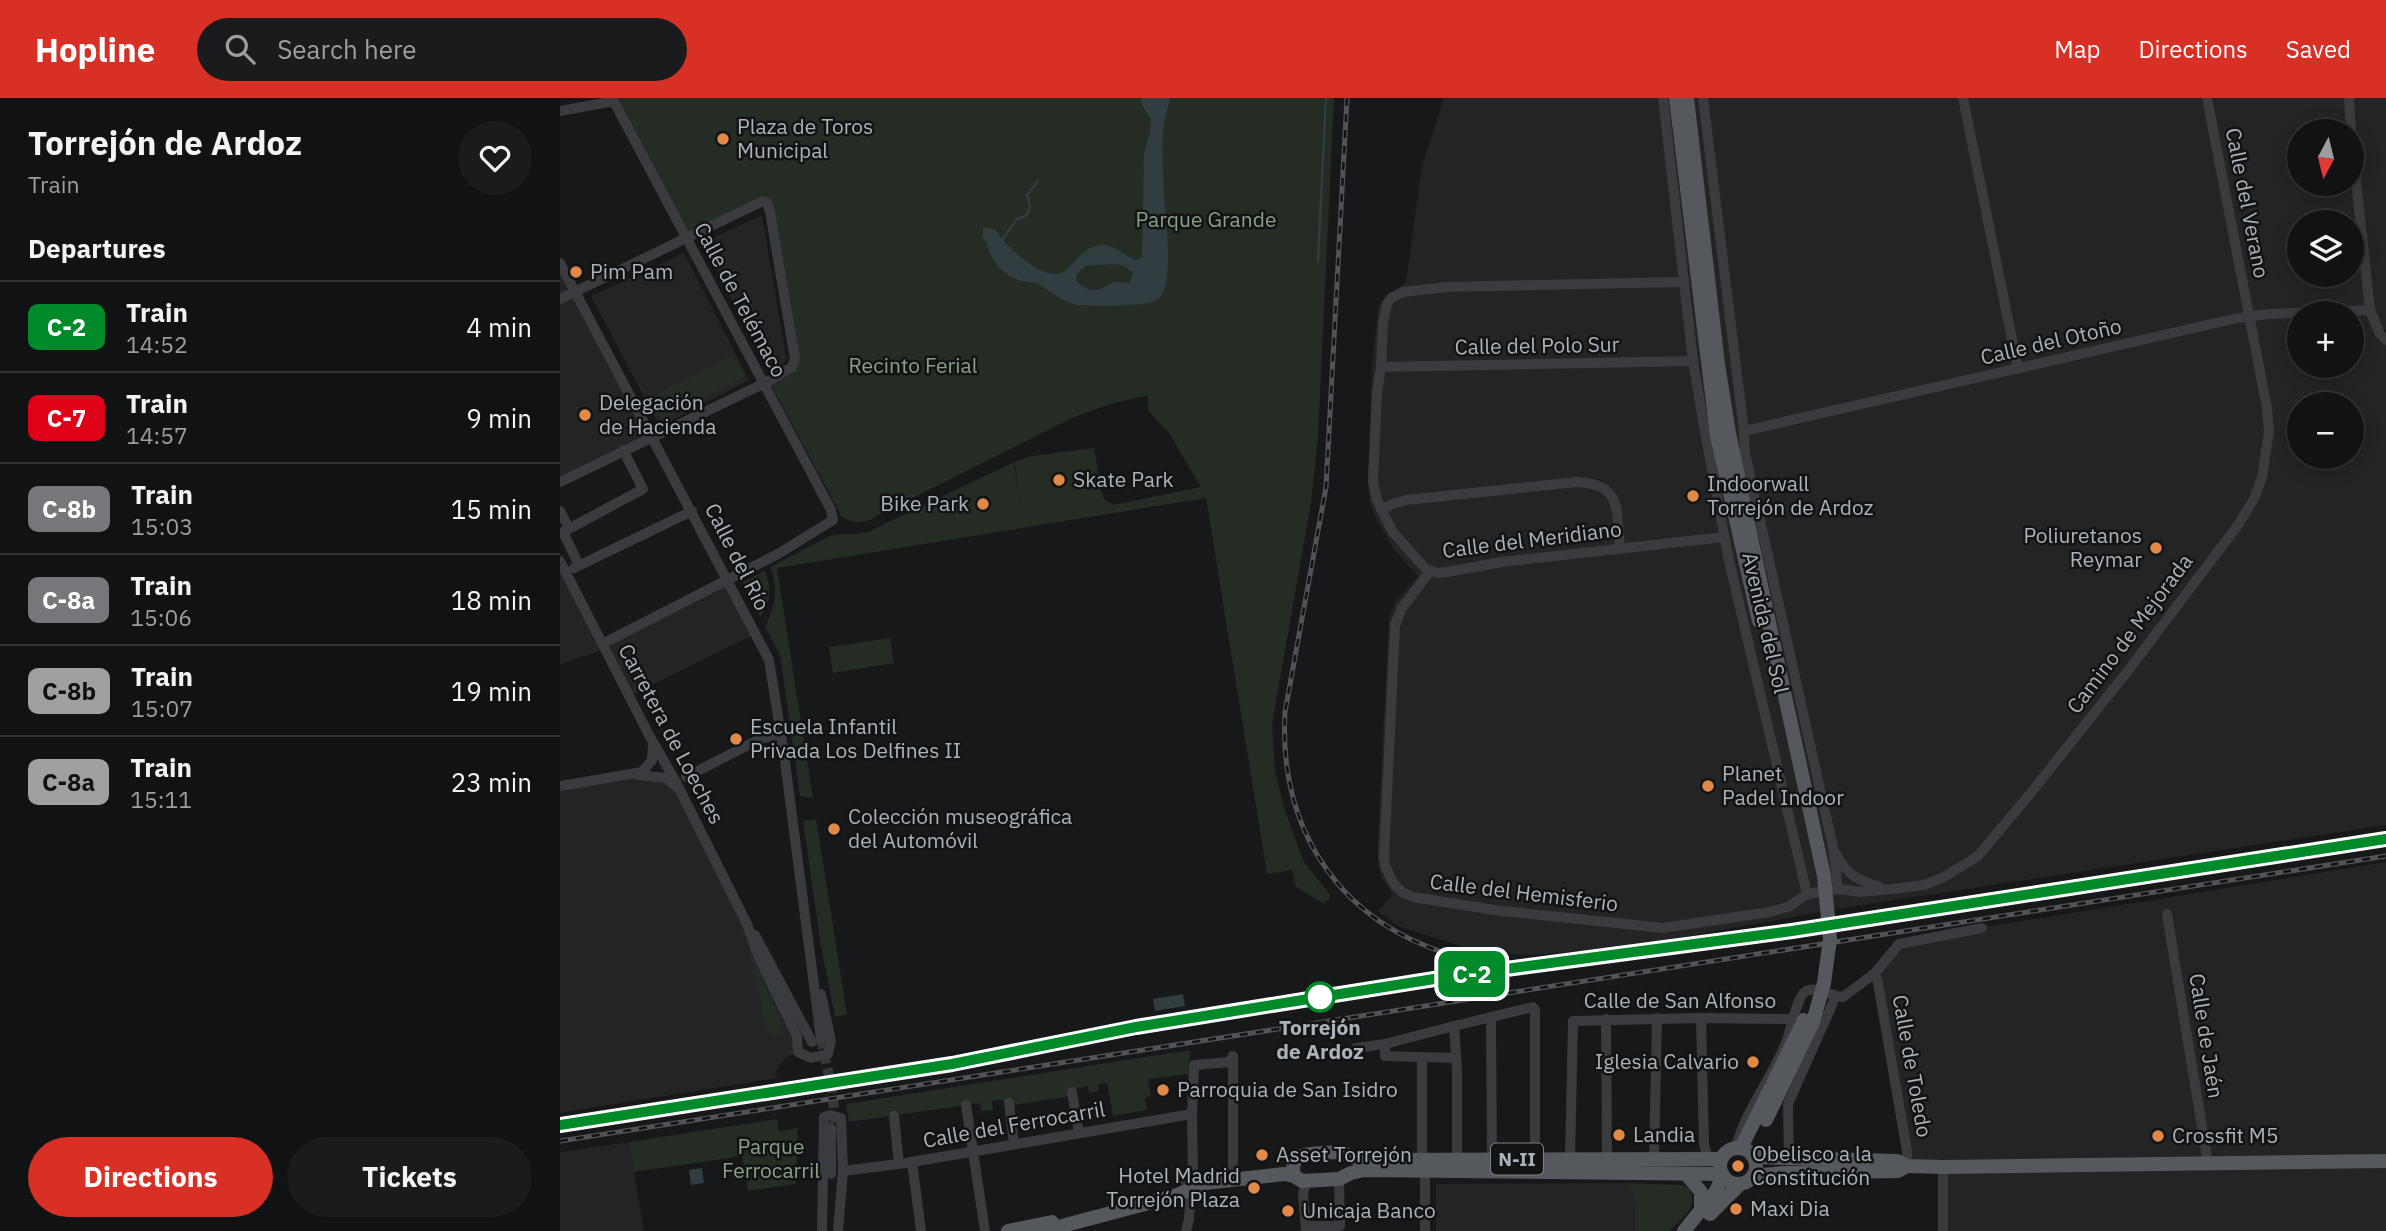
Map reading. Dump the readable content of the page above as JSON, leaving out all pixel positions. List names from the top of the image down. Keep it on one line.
{"streets":{"main road":["Avenida del Sol","N-II"],"street":["Calle del Verano","Calle de Telémaco","Calle del Otoño","Calle del Polo Sur","Calle del Meridiano","Calle del Río","Camino de Mejorada","Carretera de Loeches","Calle del Hemisferio","Calle de San Alfonso","Calle de Jaén","Calle de Toledo","Calle del Ferrocarril"]},"crossings":[["Calle del Verano","Calle del Otoño"],["Calle del Verano","Camino de Mejorada"],["Calle de Telémaco","Calle del Río"],["Calle del Otoño","Avenida del Sol"],["Calle del Otoño","Camino de Mejorada"],["Calle del Polo Sur","Calle del Meridiano"],["Calle del Polo Sur","Avenida del Sol"],["Calle del Meridiano","Avenida del Sol"],["Calle del Meridiano","Calle del Hemisferio"],["Calle del Río","Carretera de Loeches"],["Avenida del Sol","Camino de Mejorada"],["Avenida del Sol","Calle del Hemisferio"],["Avenida del Sol","N-II"],["Calle de San Alfonso","N-II"]],"parks":["Parque Grande","Recinto Ferial","Parque Ferrocarril"],"places":["Plaza de Toros Municipal","Pim Pam","Delegación de Hacienda","Skate Park","Indoorwall Torrejón de Ardoz","Bike Park","Poliuretanos Reymar","Escuela Infantil Privada Los Delfines II","Planet Padel Indoor","Colección museográfica del Automóvil","Torrejón de Ardoz","Iglesia Calvario","Parroquia de San Isidro","Landia","Crossfit M5","Asset Torrejón","Obelisco a la Constitución","Hotel Madrid Torrejón Plaza","Maxi Dia","Unicaja Banco"],"north":"bottom","page":{"header":"Hopline","search":"Search here","nav":["Map","Directions","Saved"],"heading":[["Torrejón de Ardoz","Train"],"Departures"],"on_map":"C-2","map_buttons":["+","−"],"list":[{"mark":"C-2","name":"Train","note":"14:52","value":"4 min"},{"mark":"C-7","name":"Train","note":"14:57","value":"9 min"},{"mark":"C-8b","name":"Train","note":"15:03","value":"15 min"},{"mark":"C-8a","name":"Train","note":"15:06","value":"18 min"},{"mark":"C-8b","name":"Train","note":"15:07","value":"19 min"},{"mark":"C-8a","name":"Train","note":"15:11","value":"23 min"}],"buttons":["Directions","Tickets"]}}
